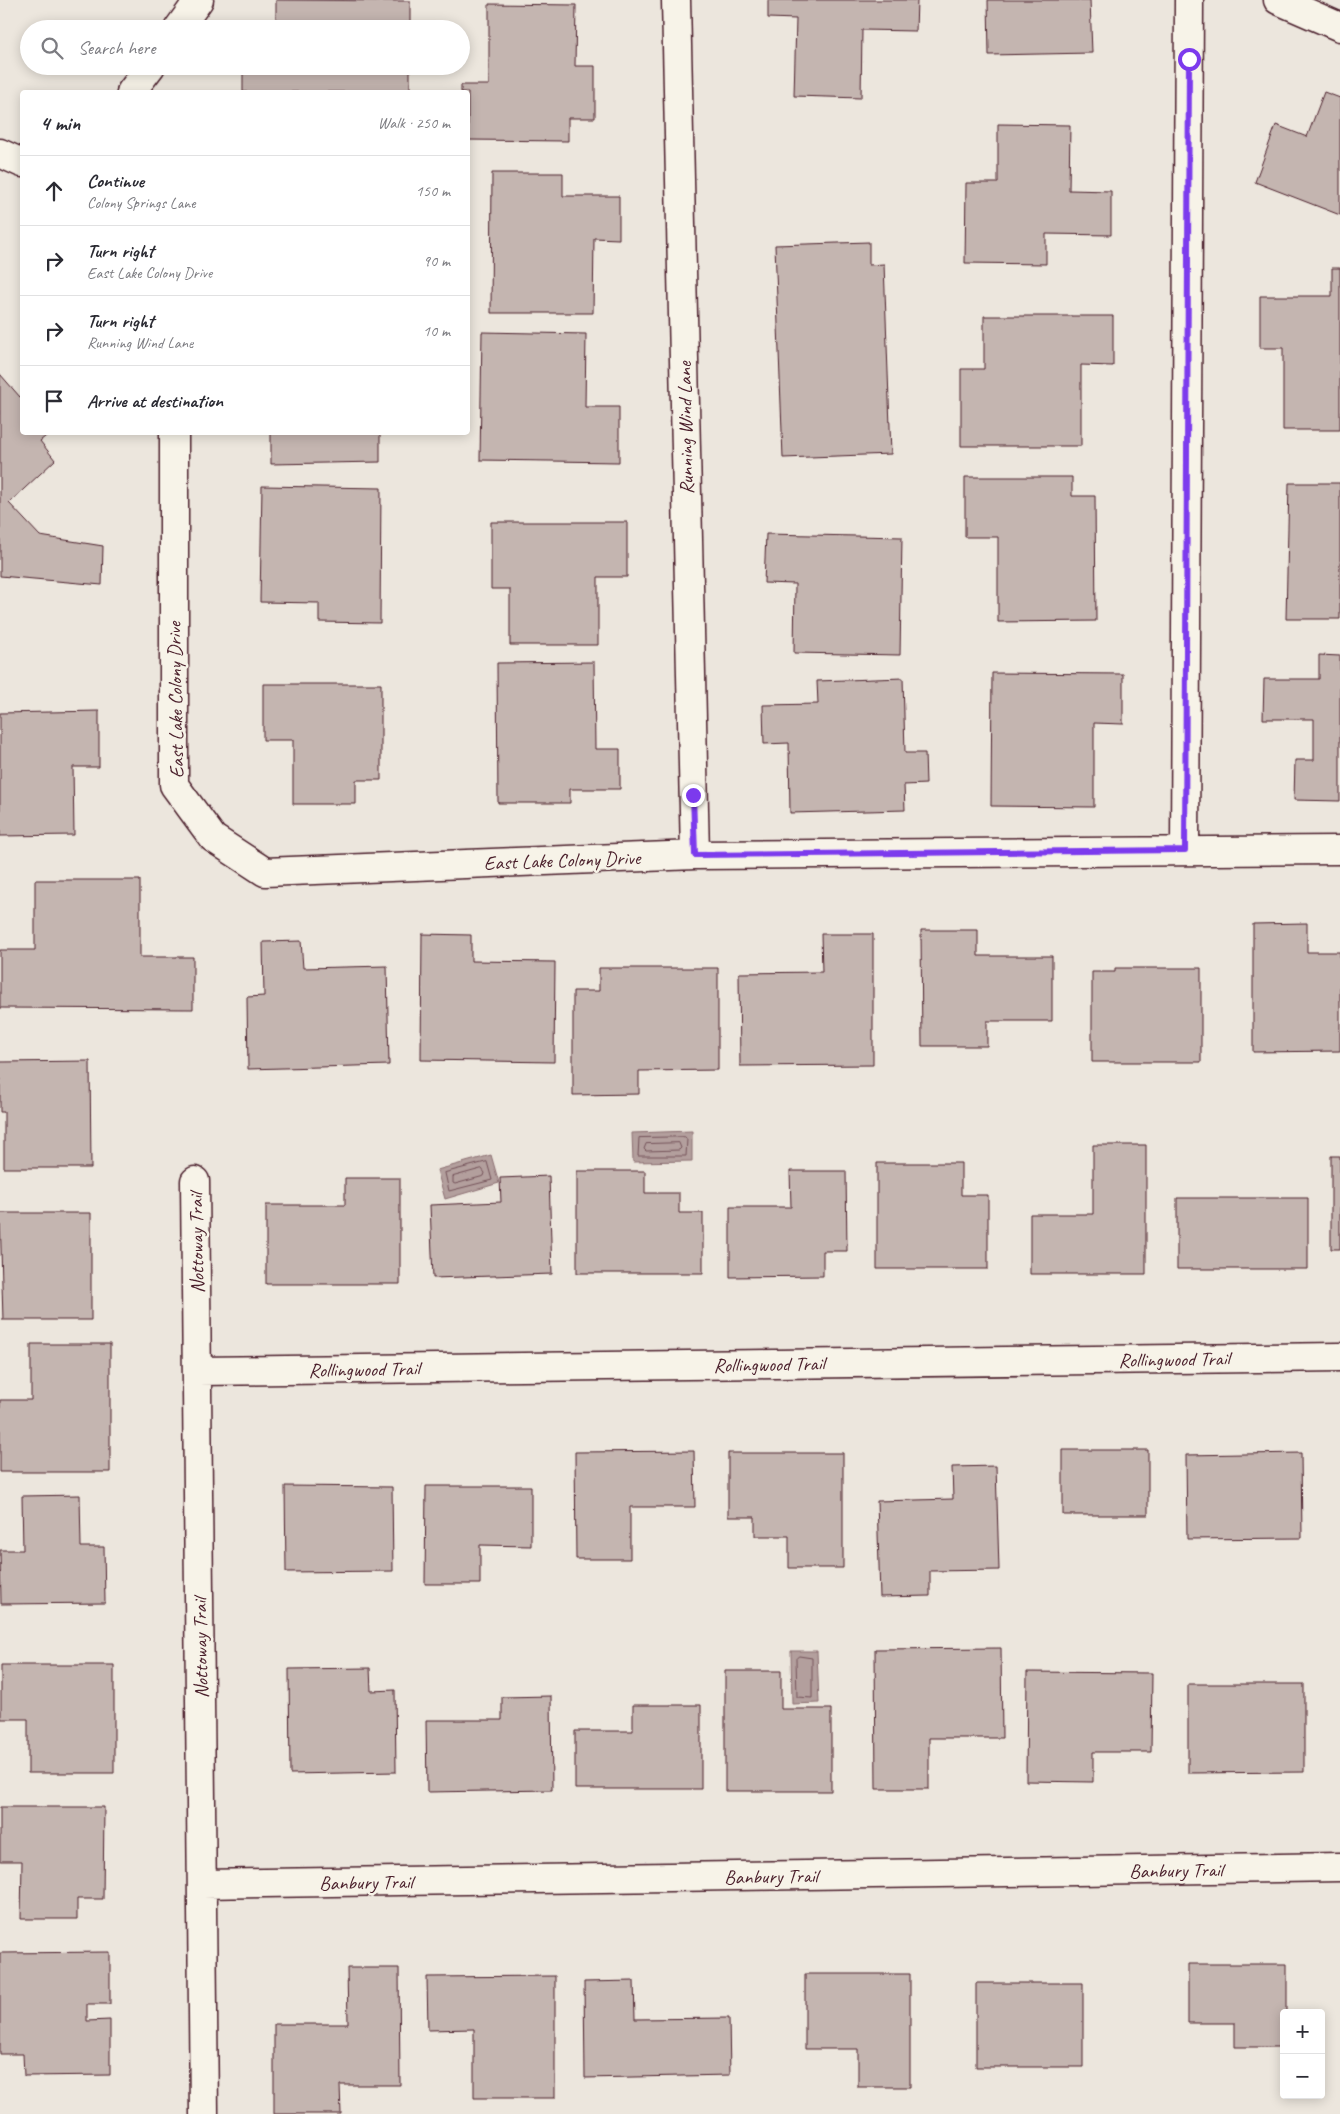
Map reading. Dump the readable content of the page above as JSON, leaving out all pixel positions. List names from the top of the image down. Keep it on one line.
{"streets":{"street":["Running Wind Lane","East Lake Colony Drive","Nottoway Trail","Rollingwood Trail","Banbury Trail"]},"crossings":[["Running Wind Lane","East Lake Colony Drive"],["Nottoway Trail","Rollingwood Trail"],["Nottoway Trail","Banbury Trail"]],"page":{"search":"Search here","heading":["4 min","Walk · 250 m"],"list":[["Continue","Colony Springs Lane","150 m"],["Turn right","East Lake Colony Drive","90 m"],["Turn right","Running Wind Lane","10 m"],"Arrive at destination"],"map_buttons":["+","−"]}}
